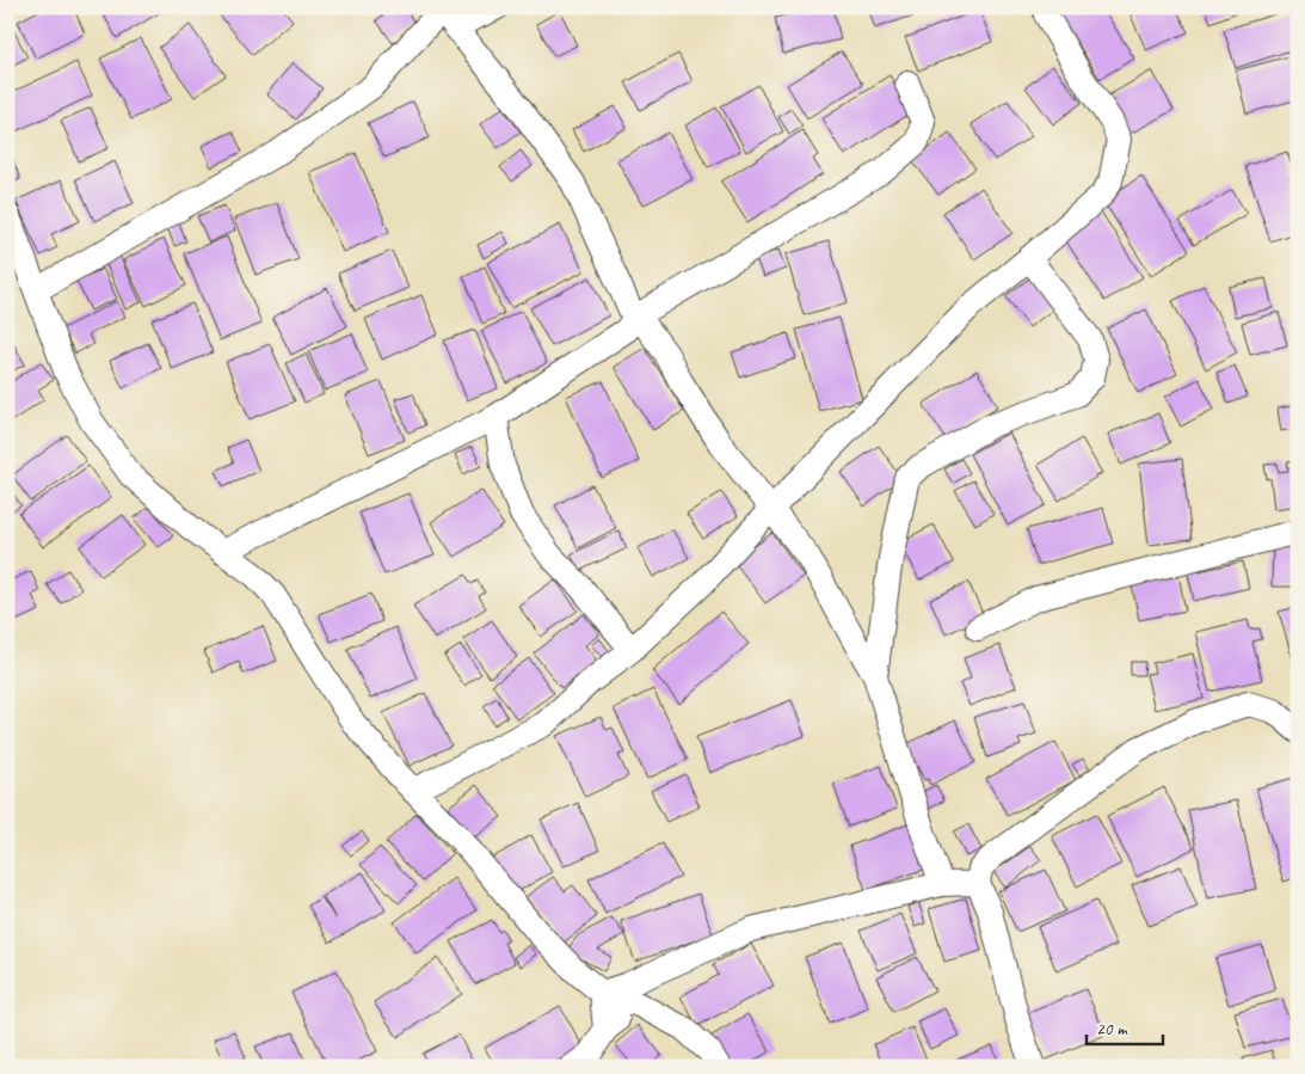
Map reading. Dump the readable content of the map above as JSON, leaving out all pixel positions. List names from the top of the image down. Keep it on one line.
{"scale_bar":"20 m"}
